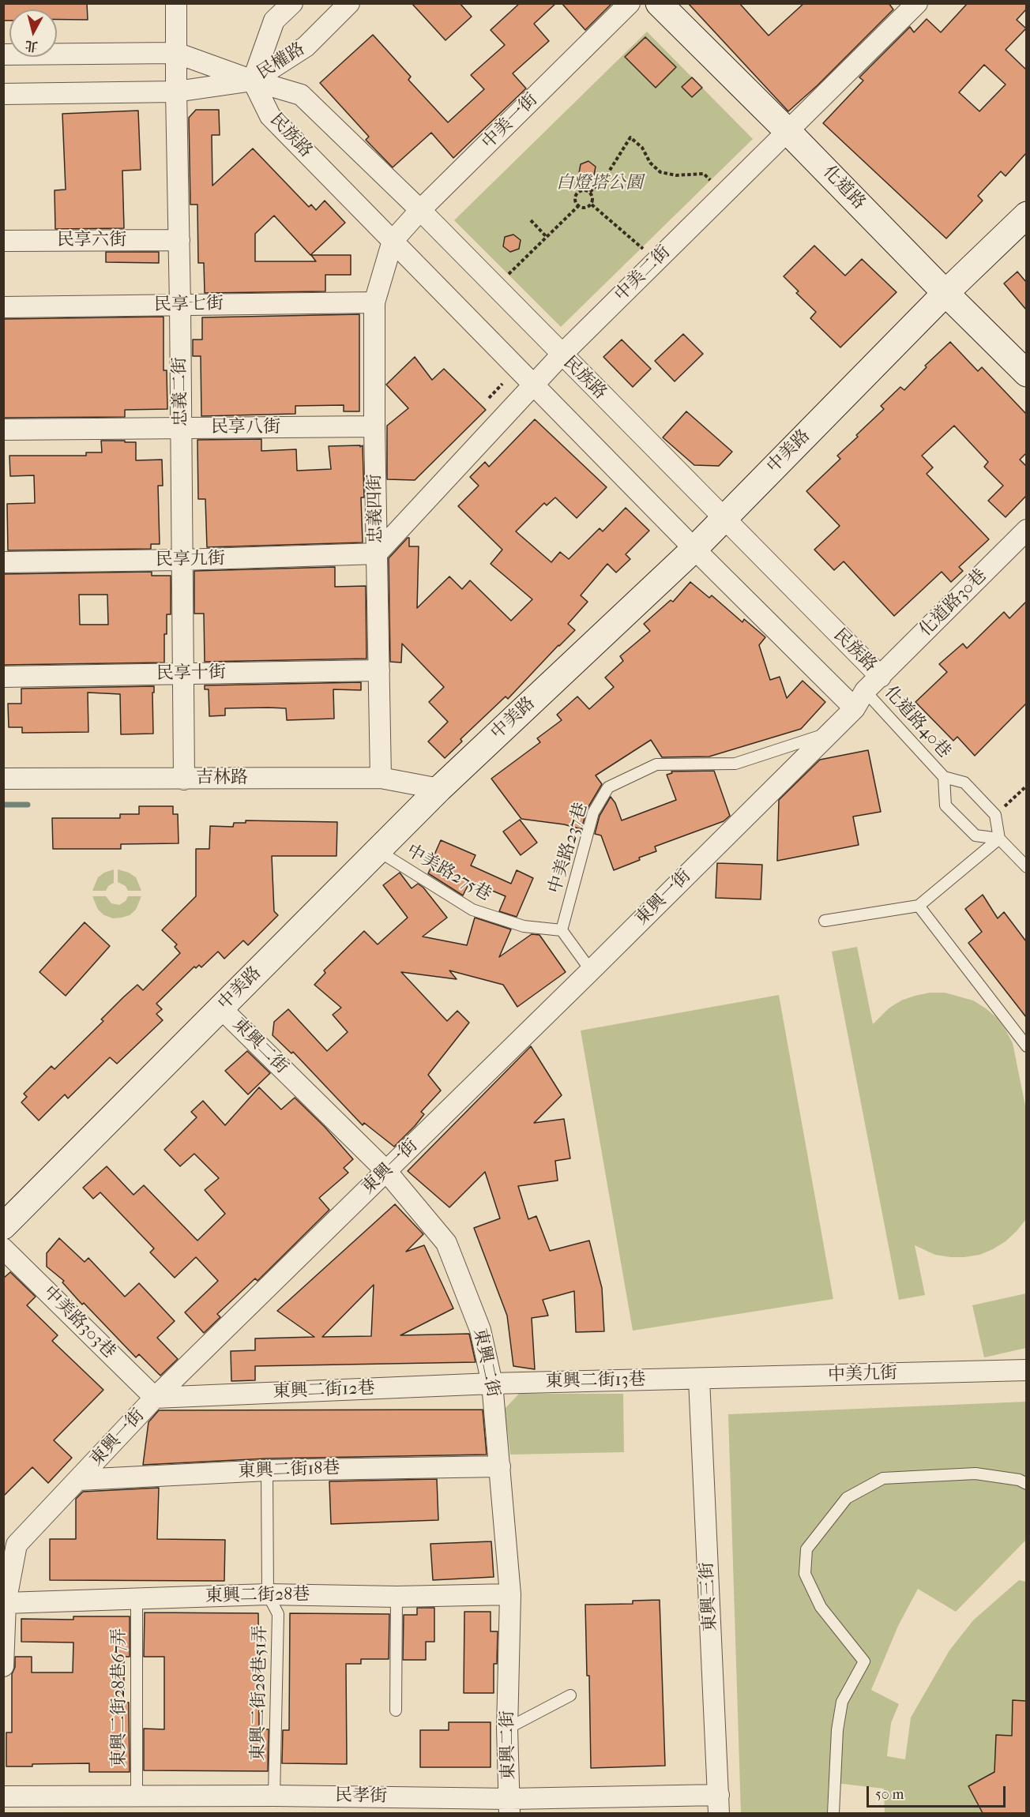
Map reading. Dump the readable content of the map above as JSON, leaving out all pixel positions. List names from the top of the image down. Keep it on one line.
{"streets":{"street":["民權路","中美一街","民族路","化道路","民享六街","中美二街","民享七街","忠義二街","民享八街","中美路","忠義四街","民享九街","化道路30巷","民享十街","吉林路","東興一街","東興二街","中美路303巷","中美九街","東興二街13巷","東興二街12巷","東興二街18巷","東興二街28巷","東興三街","民孝街"],"lane":["化道路40巷","中美路237巷","中美路275巷","東興二街28巷51弄","東興二街28巷67弄"]},"crossings":[["民權路","民族路"],["中美一街","民族路"],["中美一街","忠義四街"],["民族路","中美二街"],["民族路","忠義二街"],["民族路","中美路"],["民族路","忠義四街"],["民族路","化道路30巷"],["民族路","化道路40巷"],["民族路","東興一街"],["化道路","中美二街"],["化道路","中美路"],["民享六街","忠義二街"],["中美二街","忠義四街"],["中美二街","民享九街"],["民享七街","忠義二街"],["民享七街","忠義四街"],["忠義二街","民享八街"],["忠義二街","民享九街"],["忠義二街","民享十街"],["忠義二街","吉林路"],["民享八街","忠義四街"],["中美路","吉林路"],["中美路","中美路275巷"],["中美路","東興二街"],["忠義四街","民享九街"],["忠義四街","民享十街"],["忠義四街","吉林路"],["中美路237巷","中美路275巷"],["中美路237巷","東興一街"],["東興一街","東興二街"],["東興一街","中美路303巷"],["東興一街","東興二街12巷"],["東興一街","東興二街18巷"],["東興一街","東興二街28巷"],["東興二街","東興二街13巷"],["東興二街","東興二街12巷"],["東興二街","東興二街18巷"],["東興二街","東興二街28巷"],["東興二街","民孝街"],["中美路303巷","東興二街12巷"],["中美九街","東興二街13巷"],["中美九街","東興三街"],["東興二街13巷","東興二街12巷"],["東興二街13巷","東興三街"],["東興二街28巷","東興二街28巷51弄"],["東興二街28巷","東興二街28巷67弄"],["東興三街","民孝街"],["東興二街28巷51弄","民孝街"],["東興二街28巷67弄","民孝街"]],"parks":["白燈塔公園"],"scale_bar":"50 m","north":"bottom"}
